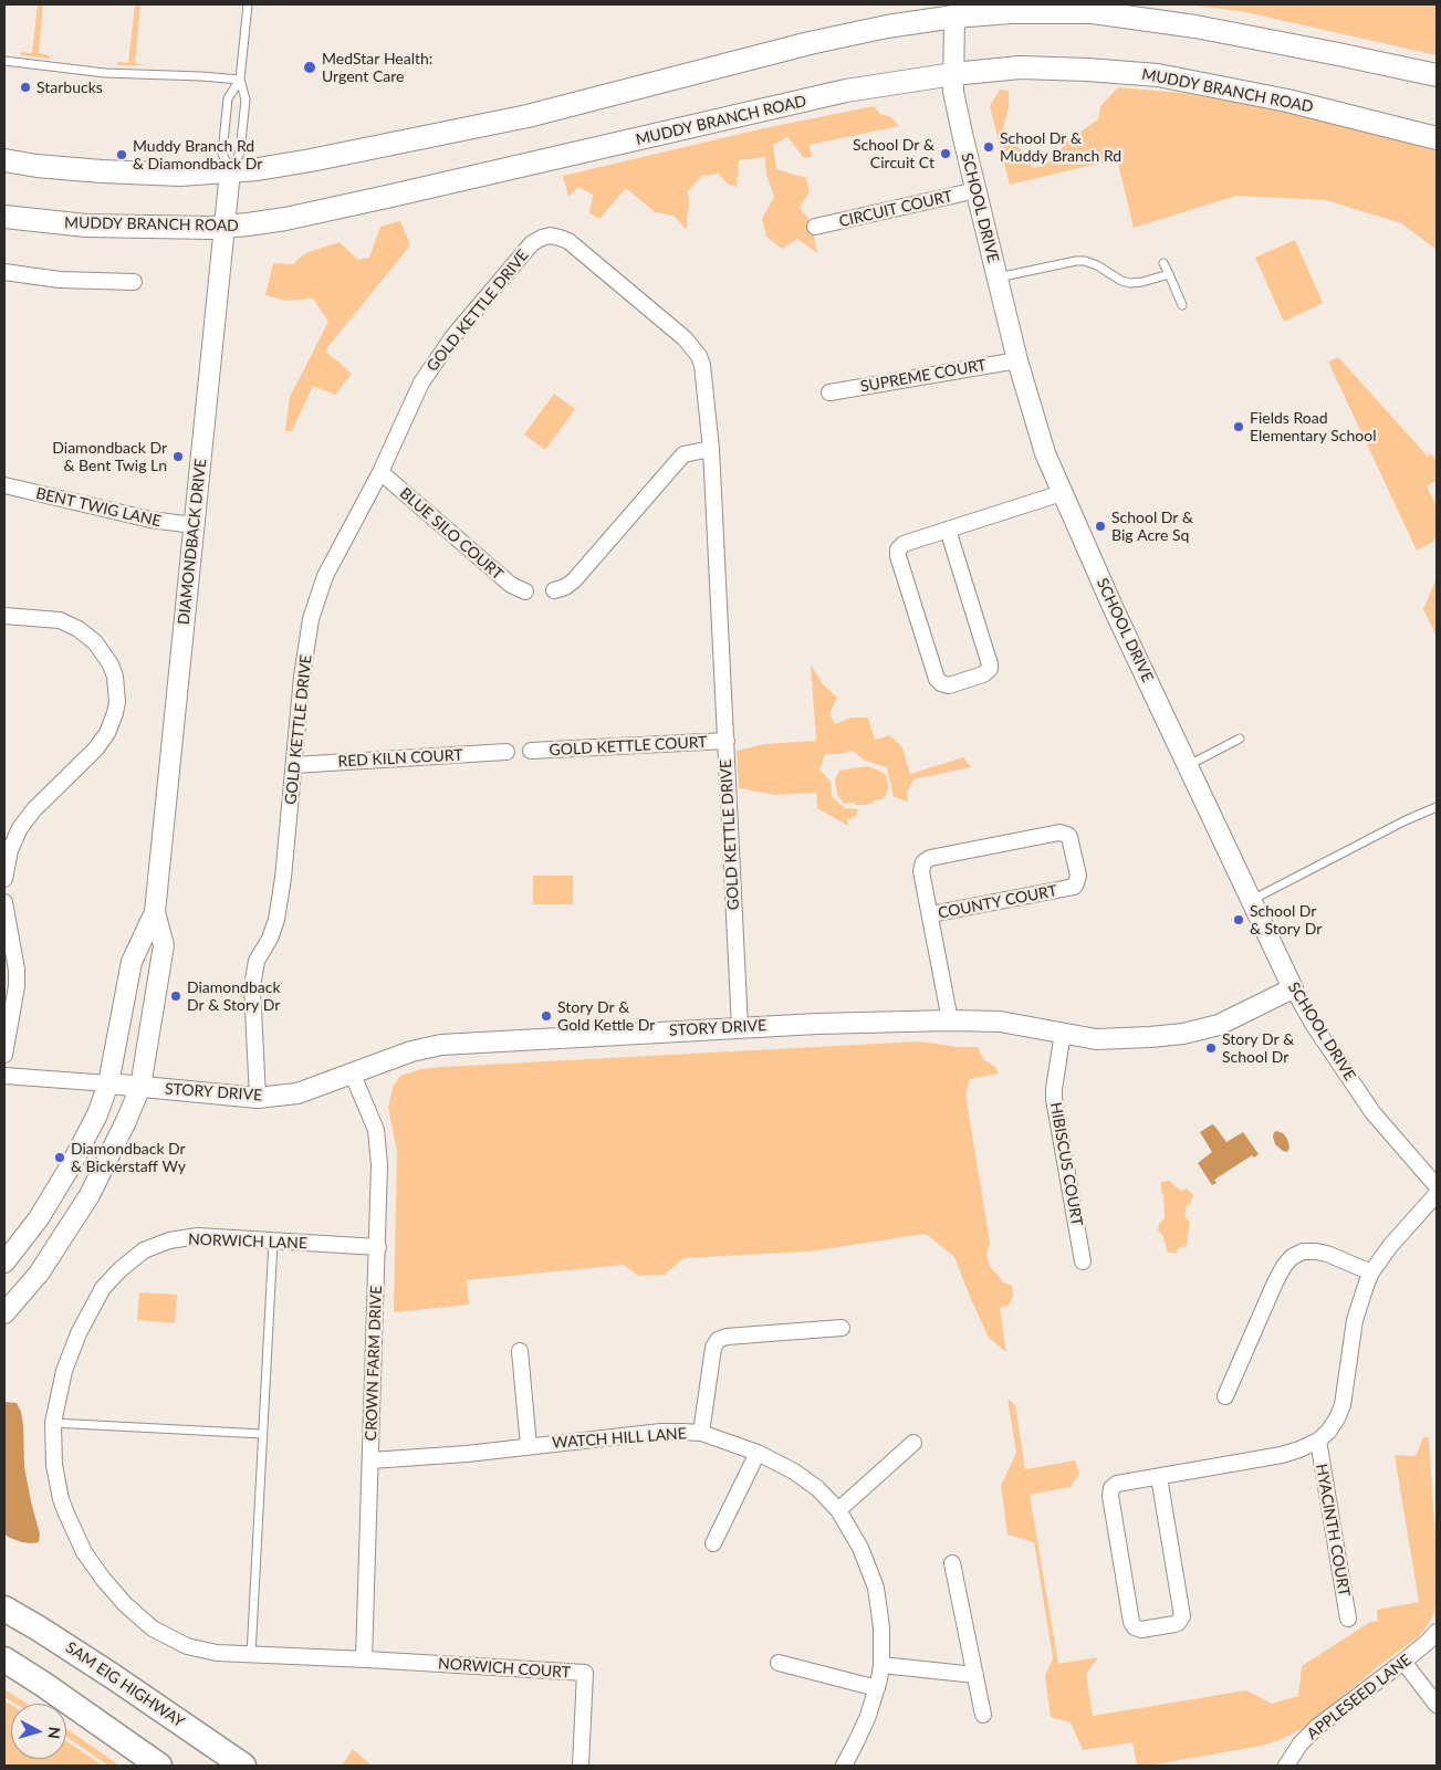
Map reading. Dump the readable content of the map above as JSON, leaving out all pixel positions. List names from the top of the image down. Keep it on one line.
{"streets":{"main road":["MUDDY BRANCH ROAD","SAM EIG HIGHWAY"],"street":["SCHOOL DRIVE","CIRCUIT COURT","GOLD KETTLE DRIVE","SUPREME COURT","BENT TWIG LANE","BLUE SILO COURT","DIAMONDBACK DRIVE","GOLD KETTLE COURT","RED KILN COURT","COUNTY COURT","STORY DRIVE","HIBISCUS COURT","NORWICH LANE","CROWN FARM DRIVE","WATCH HILL LANE","HYACINTH COURT","NORWICH COURT","APPLESEED LANE"]},"crossings":[["MUDDY BRANCH ROAD","SCHOOL DRIVE"],["MUDDY BRANCH ROAD","DIAMONDBACK DRIVE"],["SCHOOL DRIVE","CIRCUIT COURT"],["SCHOOL DRIVE","SUPREME COURT"],["SCHOOL DRIVE","STORY DRIVE"],["GOLD KETTLE DRIVE","BLUE SILO COURT"],["GOLD KETTLE DRIVE","GOLD KETTLE COURT"],["GOLD KETTLE DRIVE","RED KILN COURT"],["GOLD KETTLE DRIVE","STORY DRIVE"],["BENT TWIG LANE","DIAMONDBACK DRIVE"],["DIAMONDBACK DRIVE","STORY DRIVE"],["COUNTY COURT","STORY DRIVE"],["STORY DRIVE","HIBISCUS COURT"],["STORY DRIVE","CROWN FARM DRIVE"],["NORWICH LANE","CROWN FARM DRIVE"],["NORWICH LANE","NORWICH COURT"],["CROWN FARM DRIVE","WATCH HILL LANE"],["CROWN FARM DRIVE","NORWICH COURT"]],"places":["MedStar Health: Urgent Care","Starbucks","School Dr & Muddy Branch Rd","School Dr & Circuit Ct","Muddy Branch Rd & Diamondback Dr","Fields Road Elementary School","Diamondback Dr & Bent Twig Ln","School Dr & Big Acre Sq","School Dr & Story Dr","Diamondback Dr & Story Dr","Story Dr & Gold Kettle Dr","Story Dr & School Dr","Diamondback Dr & Bickerstaff Wy"],"north":"right"}
